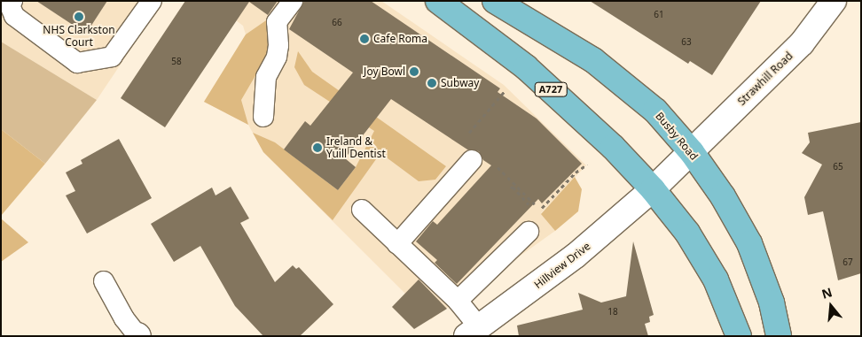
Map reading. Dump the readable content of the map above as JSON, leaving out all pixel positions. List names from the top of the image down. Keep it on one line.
{"streets":{"main road":["A727","Busby Road"],"street":["Strawhill Road","Hillview Drive"]},"crossings":[["Strawhill Road","A727"],["Strawhill Road","Busby Road"],["Strawhill Road","Hillview Drive"],["A727","Hillview Drive"]],"places":["NHS Clarkston Court","Cafe Roma","Joy Bowl","Subway","Ireland & Yuill Dentist"],"house_numbers":["61","66","63","58","65","67","18"],"north":"top"}
